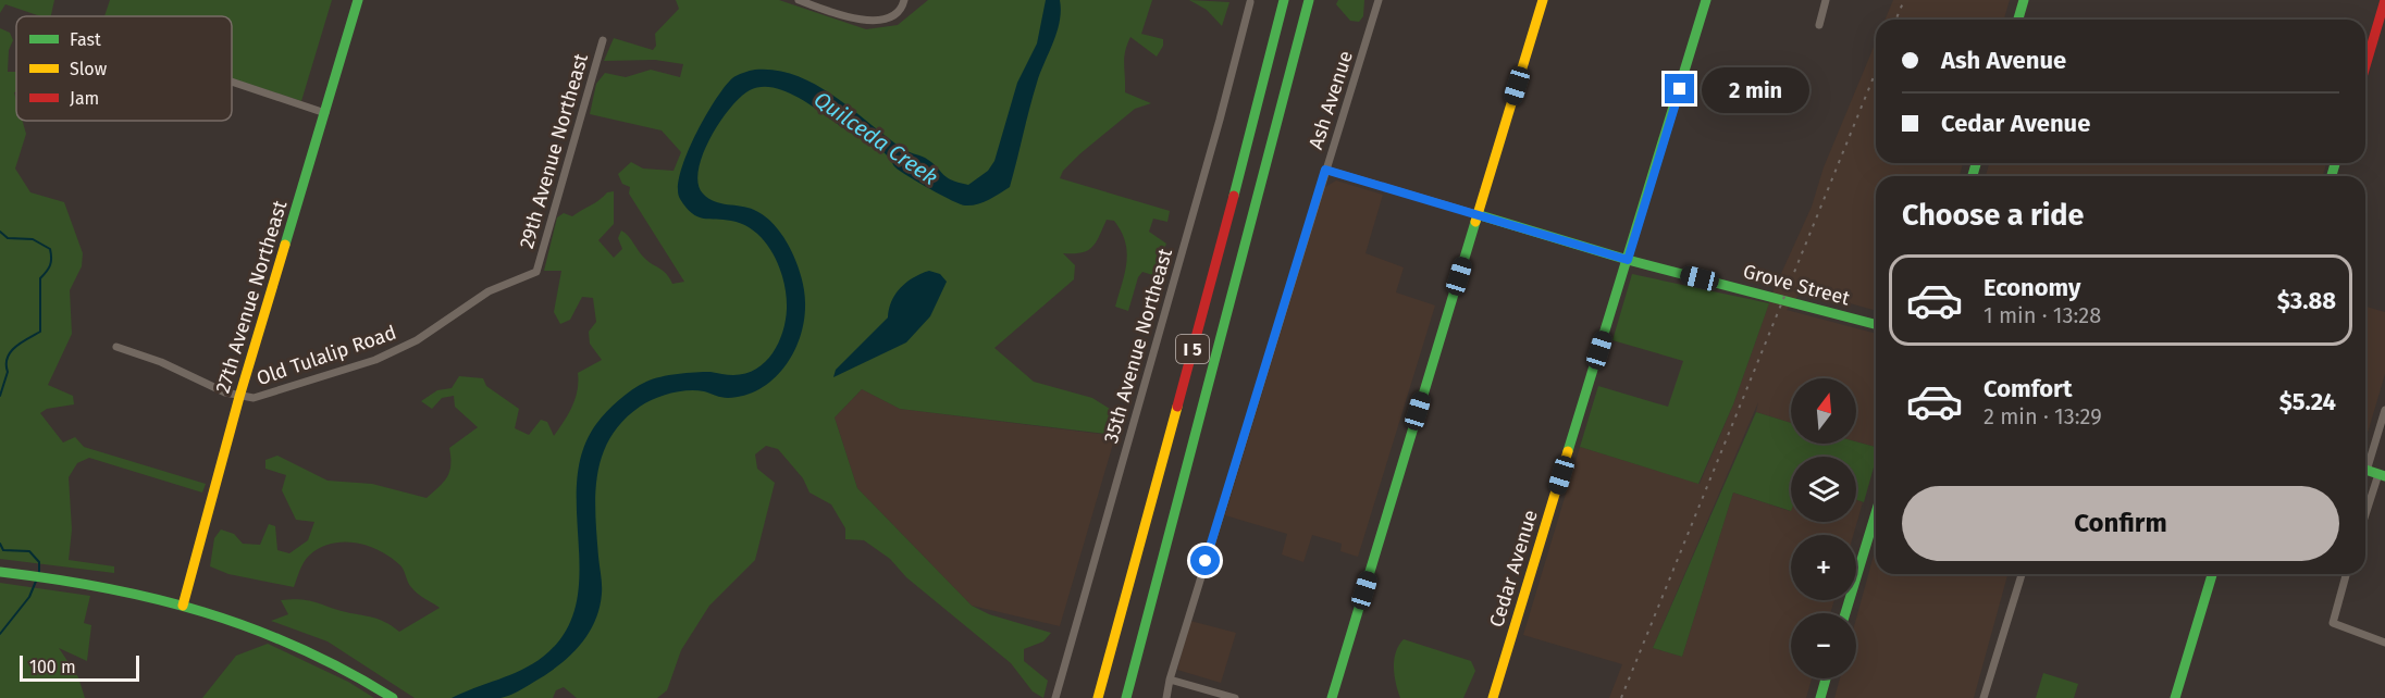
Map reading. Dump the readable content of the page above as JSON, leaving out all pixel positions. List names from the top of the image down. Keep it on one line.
{"streets":{"main road":["Grove Street","27th Avenue Northeast","I 5","Cedar Avenue"],"street":["Ash Avenue","29th Avenue Northeast","35th Avenue Northeast","Old Tulalip Road"]},"crossings":[["Ash Avenue","Grove Street"],["29th Avenue Northeast","Old Tulalip Road"],["Grove Street","Cedar Avenue"],["27th Avenue Northeast","Old Tulalip Road"]],"water":["Quilceda Creek"],"legend":["Fast","Slow","Jam"],"scale_bar":"100 m","north":"top","page":{"banner":["Ash Avenue","Cedar Avenue"],"bubble":"2 min","heading":"Choose a ride","list":[{"name":"Economy","note":"1 min · 13:28","value":"$3.88"},{"name":"Comfort","note":"2 min · 13:29","value":"$5.24"}],"map_buttons":["+","−"],"buttons":"Confirm","scale":"100 m"}}
